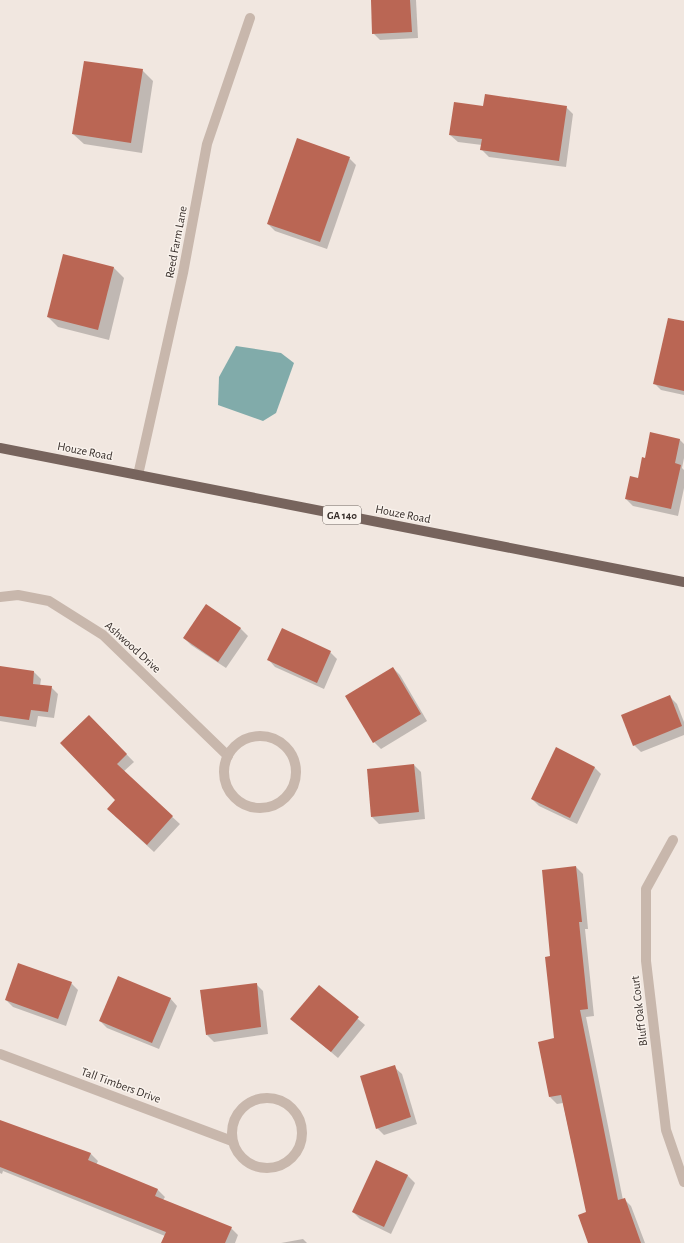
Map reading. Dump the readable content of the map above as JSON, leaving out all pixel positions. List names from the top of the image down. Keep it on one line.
{"streets":{"main road":["Houze Road","GA 140"],"street":["Reed Farm Lane","Ashwood Drive","Bluff Oak Court","Tall Timbers Drive"]},"crossings":[["Reed Farm Lane","Houze Road"]]}
